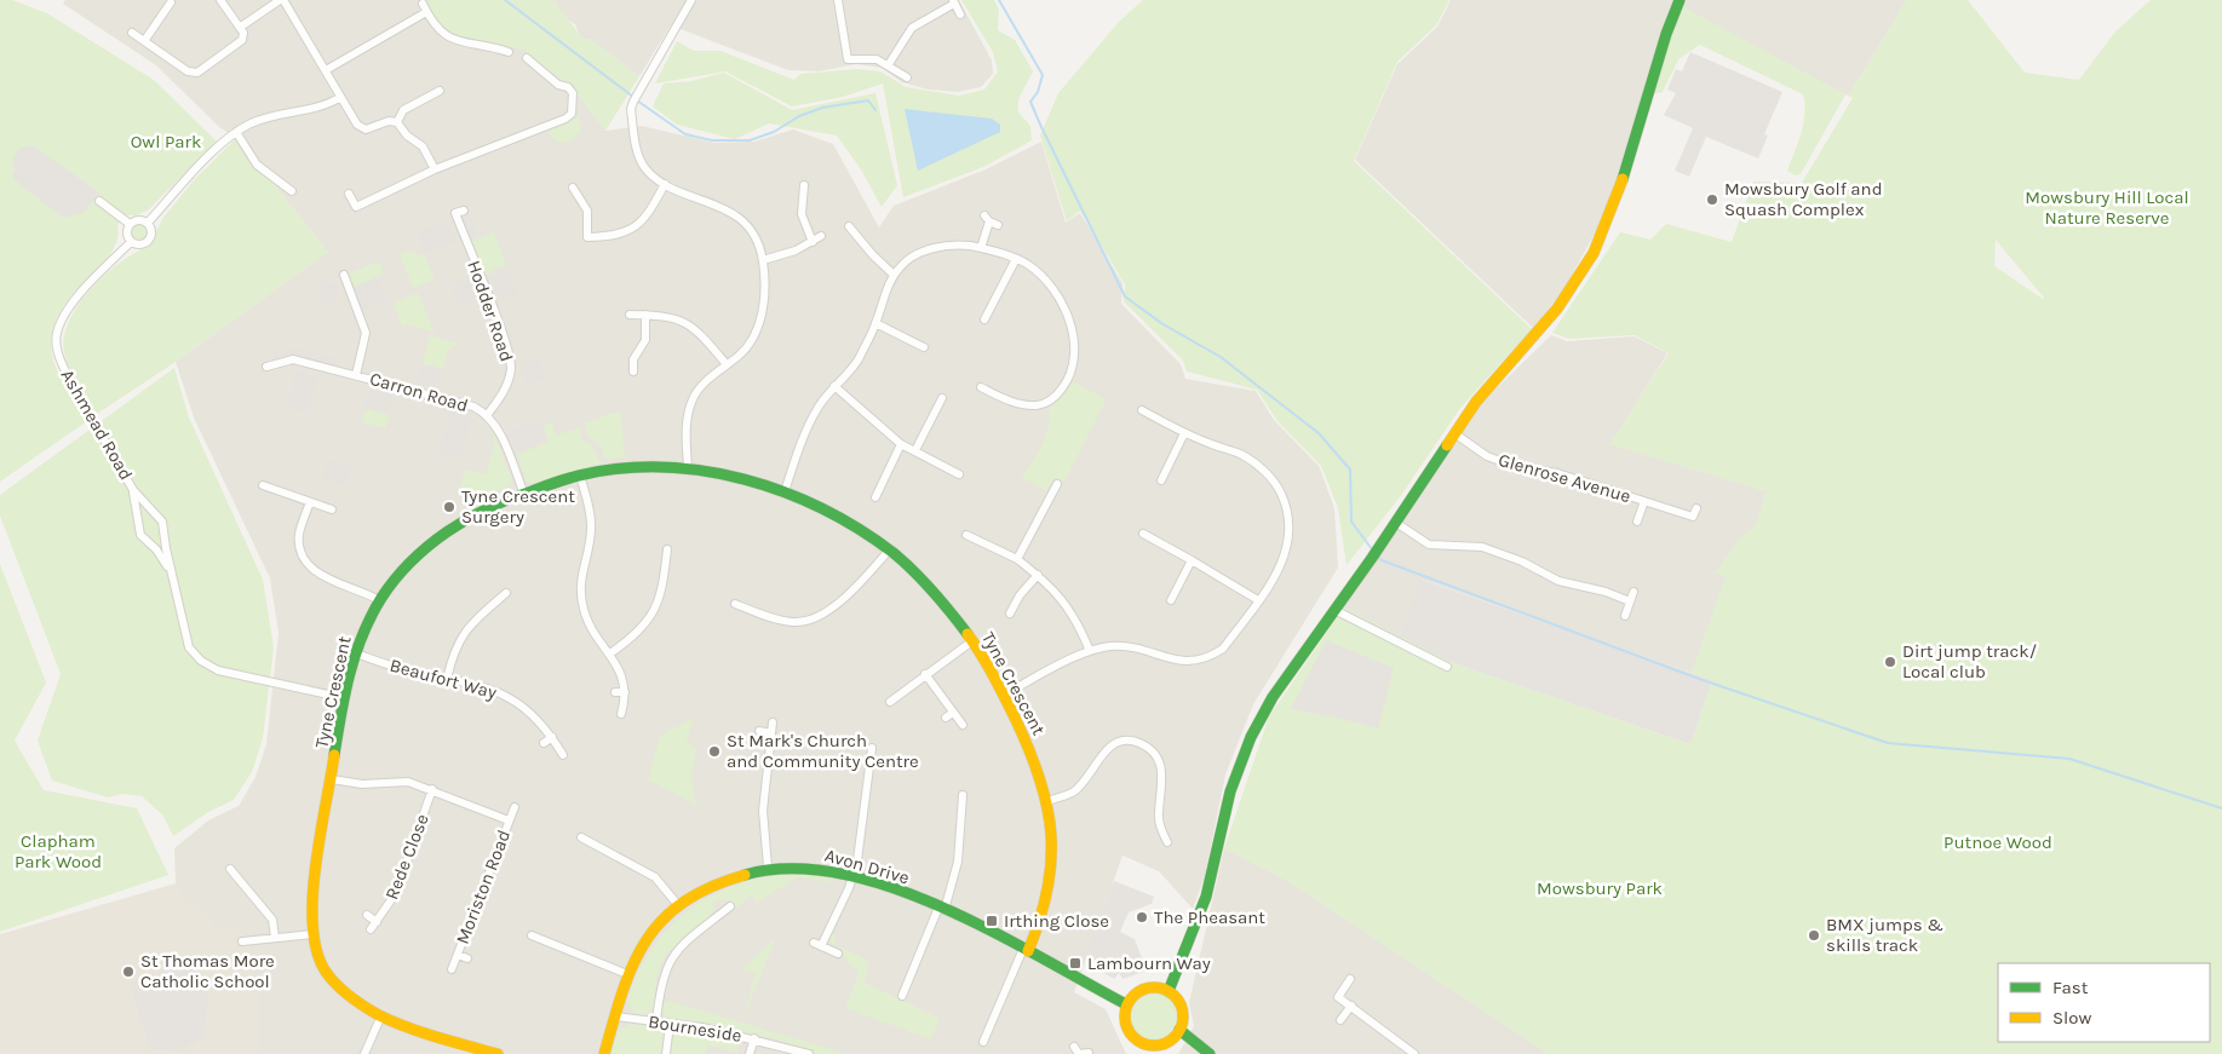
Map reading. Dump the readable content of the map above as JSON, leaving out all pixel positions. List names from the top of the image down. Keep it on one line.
{"streets":{"street":["Hodder Road","Carron Road","Ashmead Road","Glenrose Avenue","Beaufort Way","Tyne Crescent","Rede Close","Avon Drive","Moriston Road","Bourneside"]},"crossings":[["Hodder Road","Carron Road"],["Carron Road","Tyne Crescent"],["Ashmead Road","Tyne Crescent"],["Beaufort Way","Tyne Crescent"],["Tyne Crescent","Avon Drive"],["Tyne Crescent","Moriston Road"],["Rede Close","Moriston Road"],["Avon Drive","Bourneside"]],"parks":["Owl Park","Mowsbury Hill Local Nature Reserve","Clapham Park Wood","Putnoe Wood","Mowsbury Park"],"places":{"other":["Mowsbury Golf and Squash Complex","Tyne Crescent Surgery","Dirt jump track/ Local club","St Mark's Church and Community Centre","The Pheasant","BMX jumps & skills track","St Thomas More Catholic School"],"transit":["Irthing Close","Lambourn Way"]},"legend":["Fast","Slow"]}
